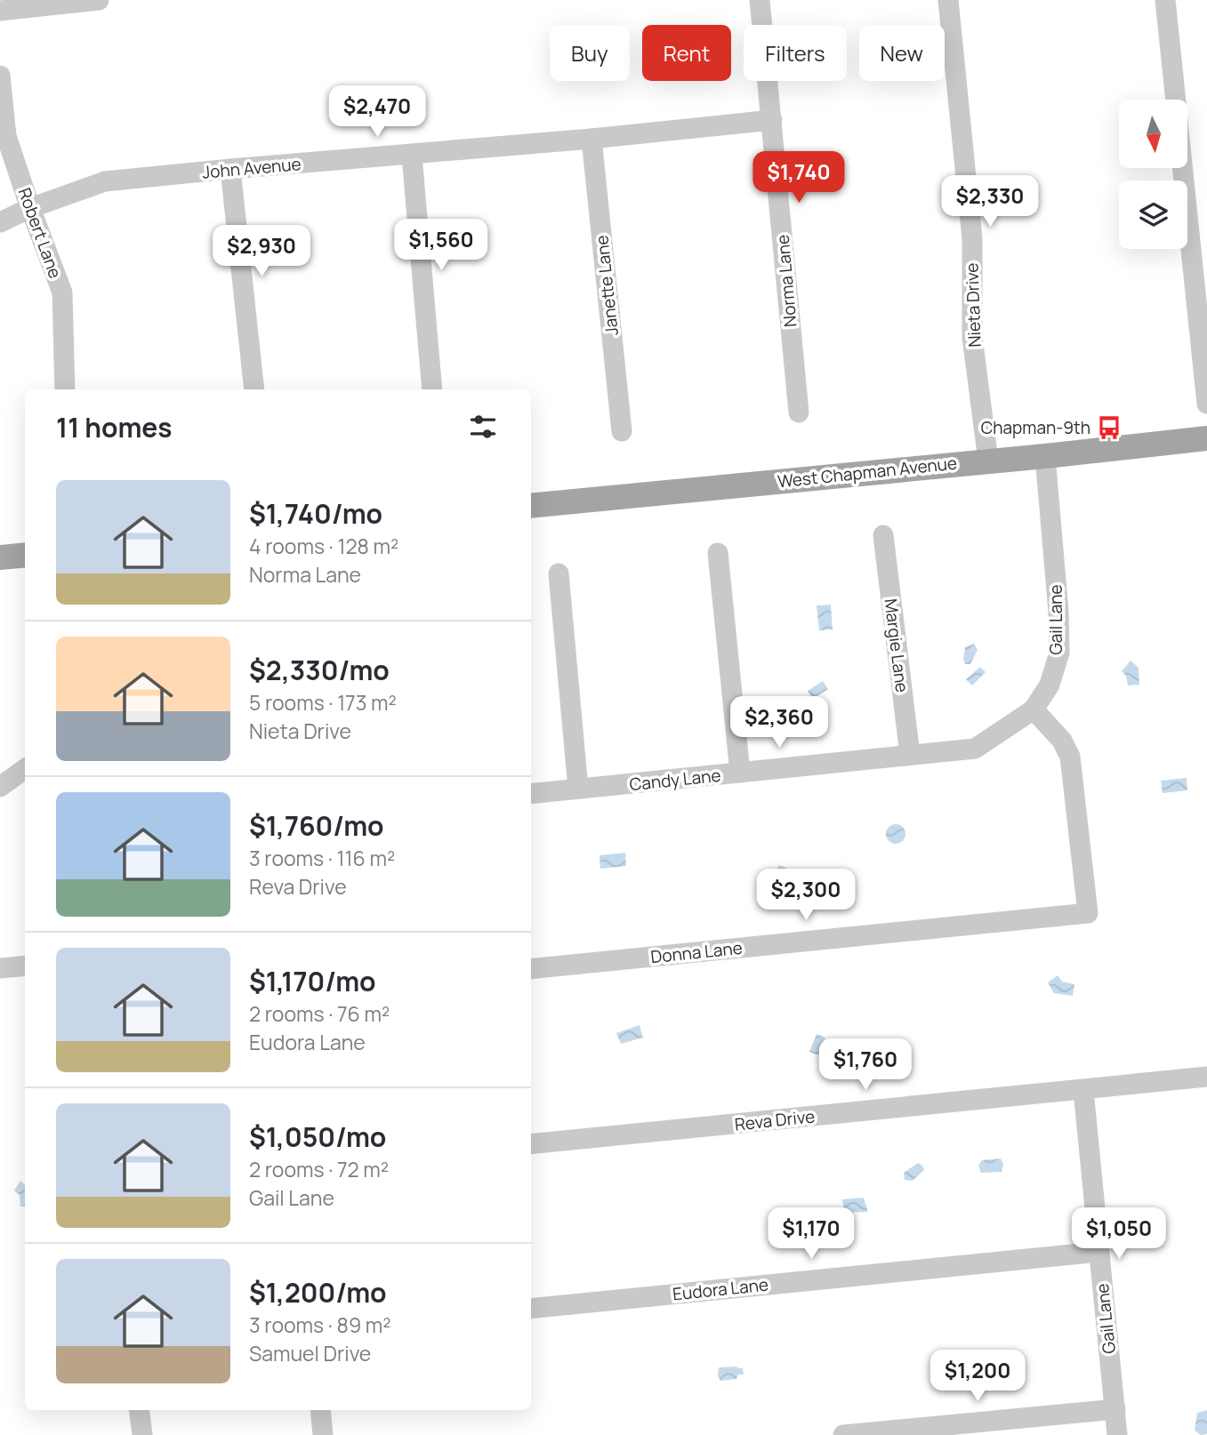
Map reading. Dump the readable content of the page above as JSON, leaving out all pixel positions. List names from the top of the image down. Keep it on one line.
{"streets":{"main road":["West Chapman Avenue"],"street":["John Avenue","Robert Lane","Norma Lane","Janette Lane","Nieta Drive","Gail Lane","Margie Lane","Candy Lane","Donna Lane","Reva Drive","Eudora Lane"]},"crossings":[["John Avenue","Robert Lane"],["John Avenue","Norma Lane"],["John Avenue","Janette Lane"],["Nieta Drive","West Chapman Avenue"],["West Chapman Avenue","Gail Lane"],["Gail Lane","Candy Lane"],["Gail Lane","Donna Lane"],["Gail Lane","Reva Drive"],["Gail Lane","Eudora Lane"],["Margie Lane","Candy Lane"],["Candy Lane","Donna Lane"]],"places":{"bus stop":["Chapman-9th"]},"north":"bottom","page":{"chip":["Buy","Rent","Filters","New"],"price":["$2,470","$1,740","$2,330","$1,560","$2,930","$2,360","$2,300","$1,760","$1,170","$1,050","$1,200"],"heading":"11 homes","list":[{"name":"$1,740/mo","note":"4 rooms · 128 m² · Norma Lane"},{"name":"$2,330/mo","note":"5 rooms · 173 m² · Nieta Drive"},{"name":"$1,760/mo","note":"3 rooms · 116 m² · Reva Drive"},{"name":"$1,170/mo","note":"2 rooms · 76 m² · Eudora Lane"},{"name":"$1,050/mo","note":"2 rooms · 72 m² · Gail Lane"},{"name":"$1,200/mo","note":"3 rooms · 89 m² · Samuel Drive"}]}}
